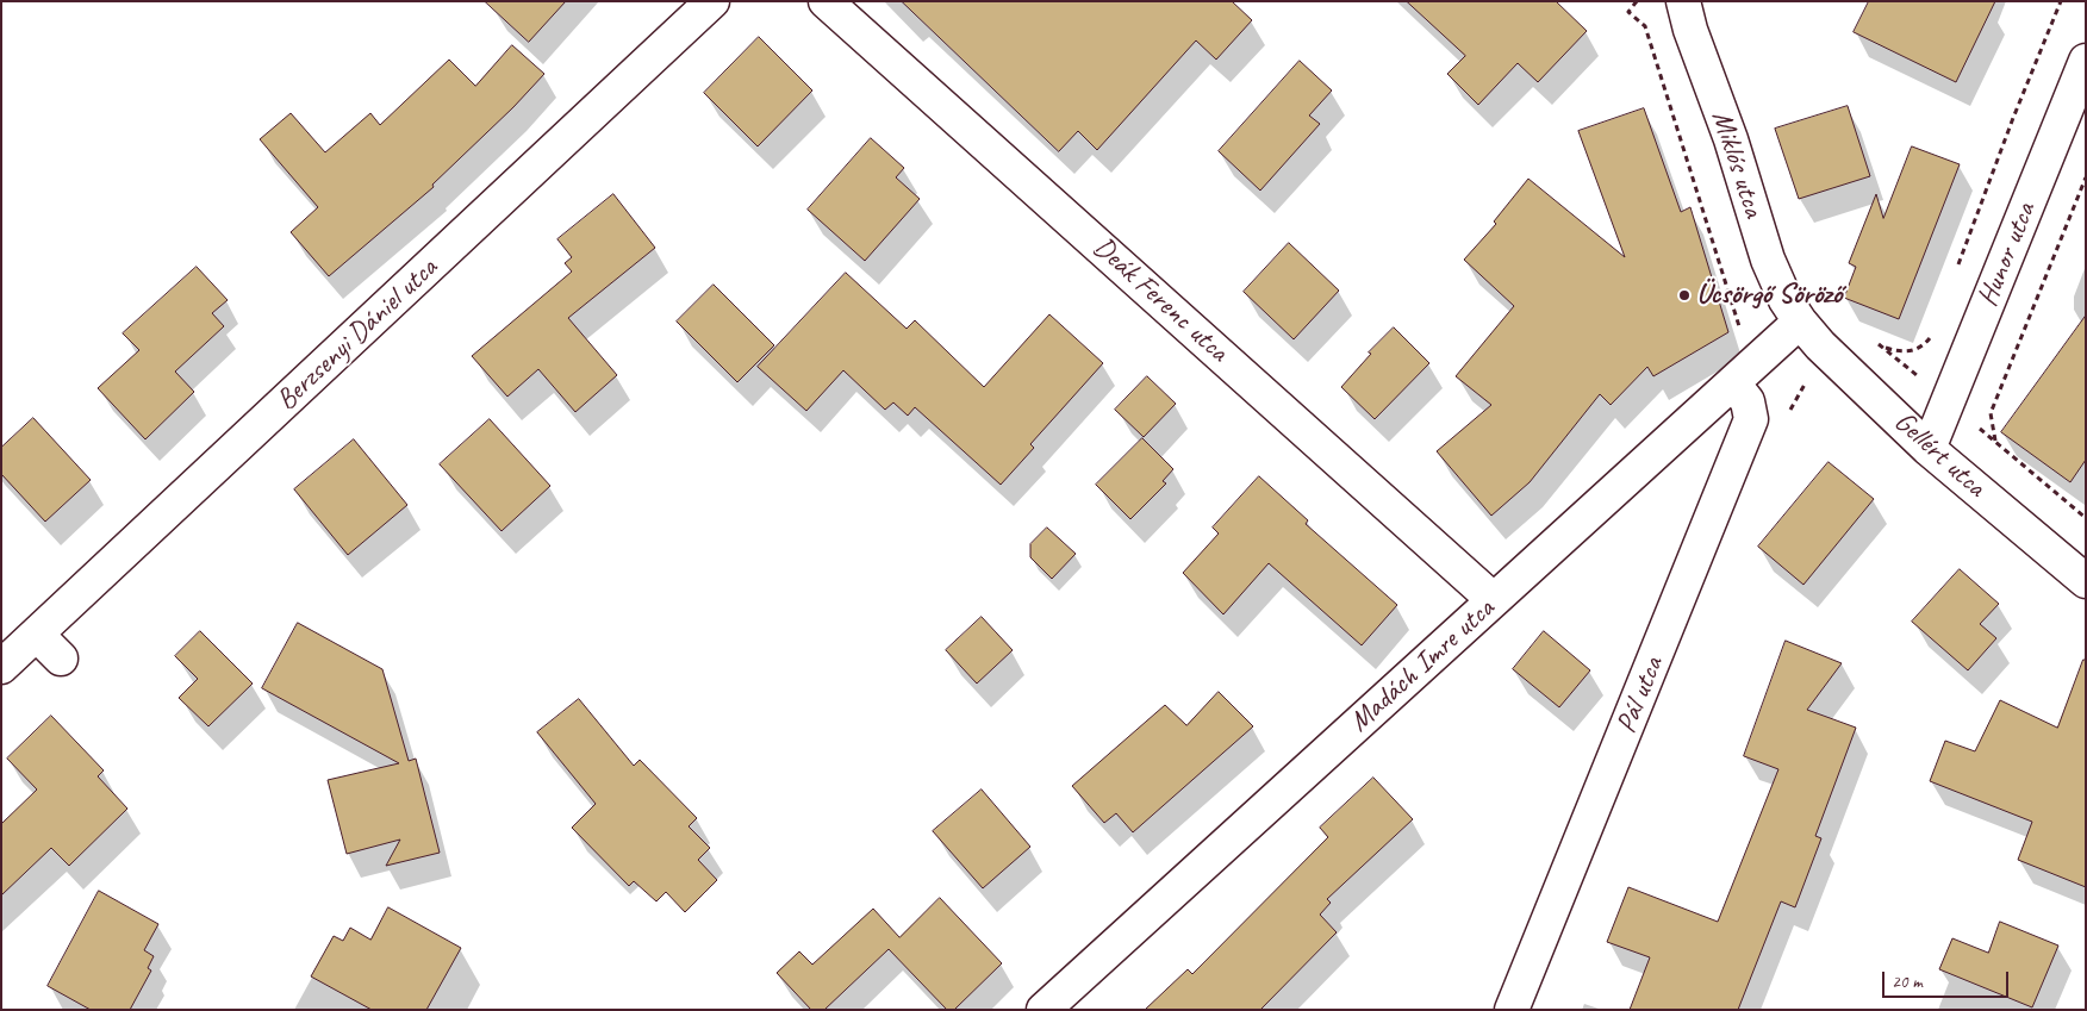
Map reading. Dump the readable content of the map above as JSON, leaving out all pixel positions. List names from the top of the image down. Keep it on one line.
{"streets":{"street":["Miklós utca","Hunor utca","Deák Ferenc utca","Berzsenyi Dániel utca","Gellért utca","Madách Imre utca","Pál utca"]},"crossings":[["Miklós utca","Gellért utca"],["Miklós utca","Madách Imre utca"],["Hunor utca","Gellért utca"],["Deák Ferenc utca","Madách Imre utca"],["Gellért utca","Madách Imre utca"],["Madách Imre utca","Pál utca"]],"places":["Ücsörgő Söröző"],"scale_bar":"20 m"}
